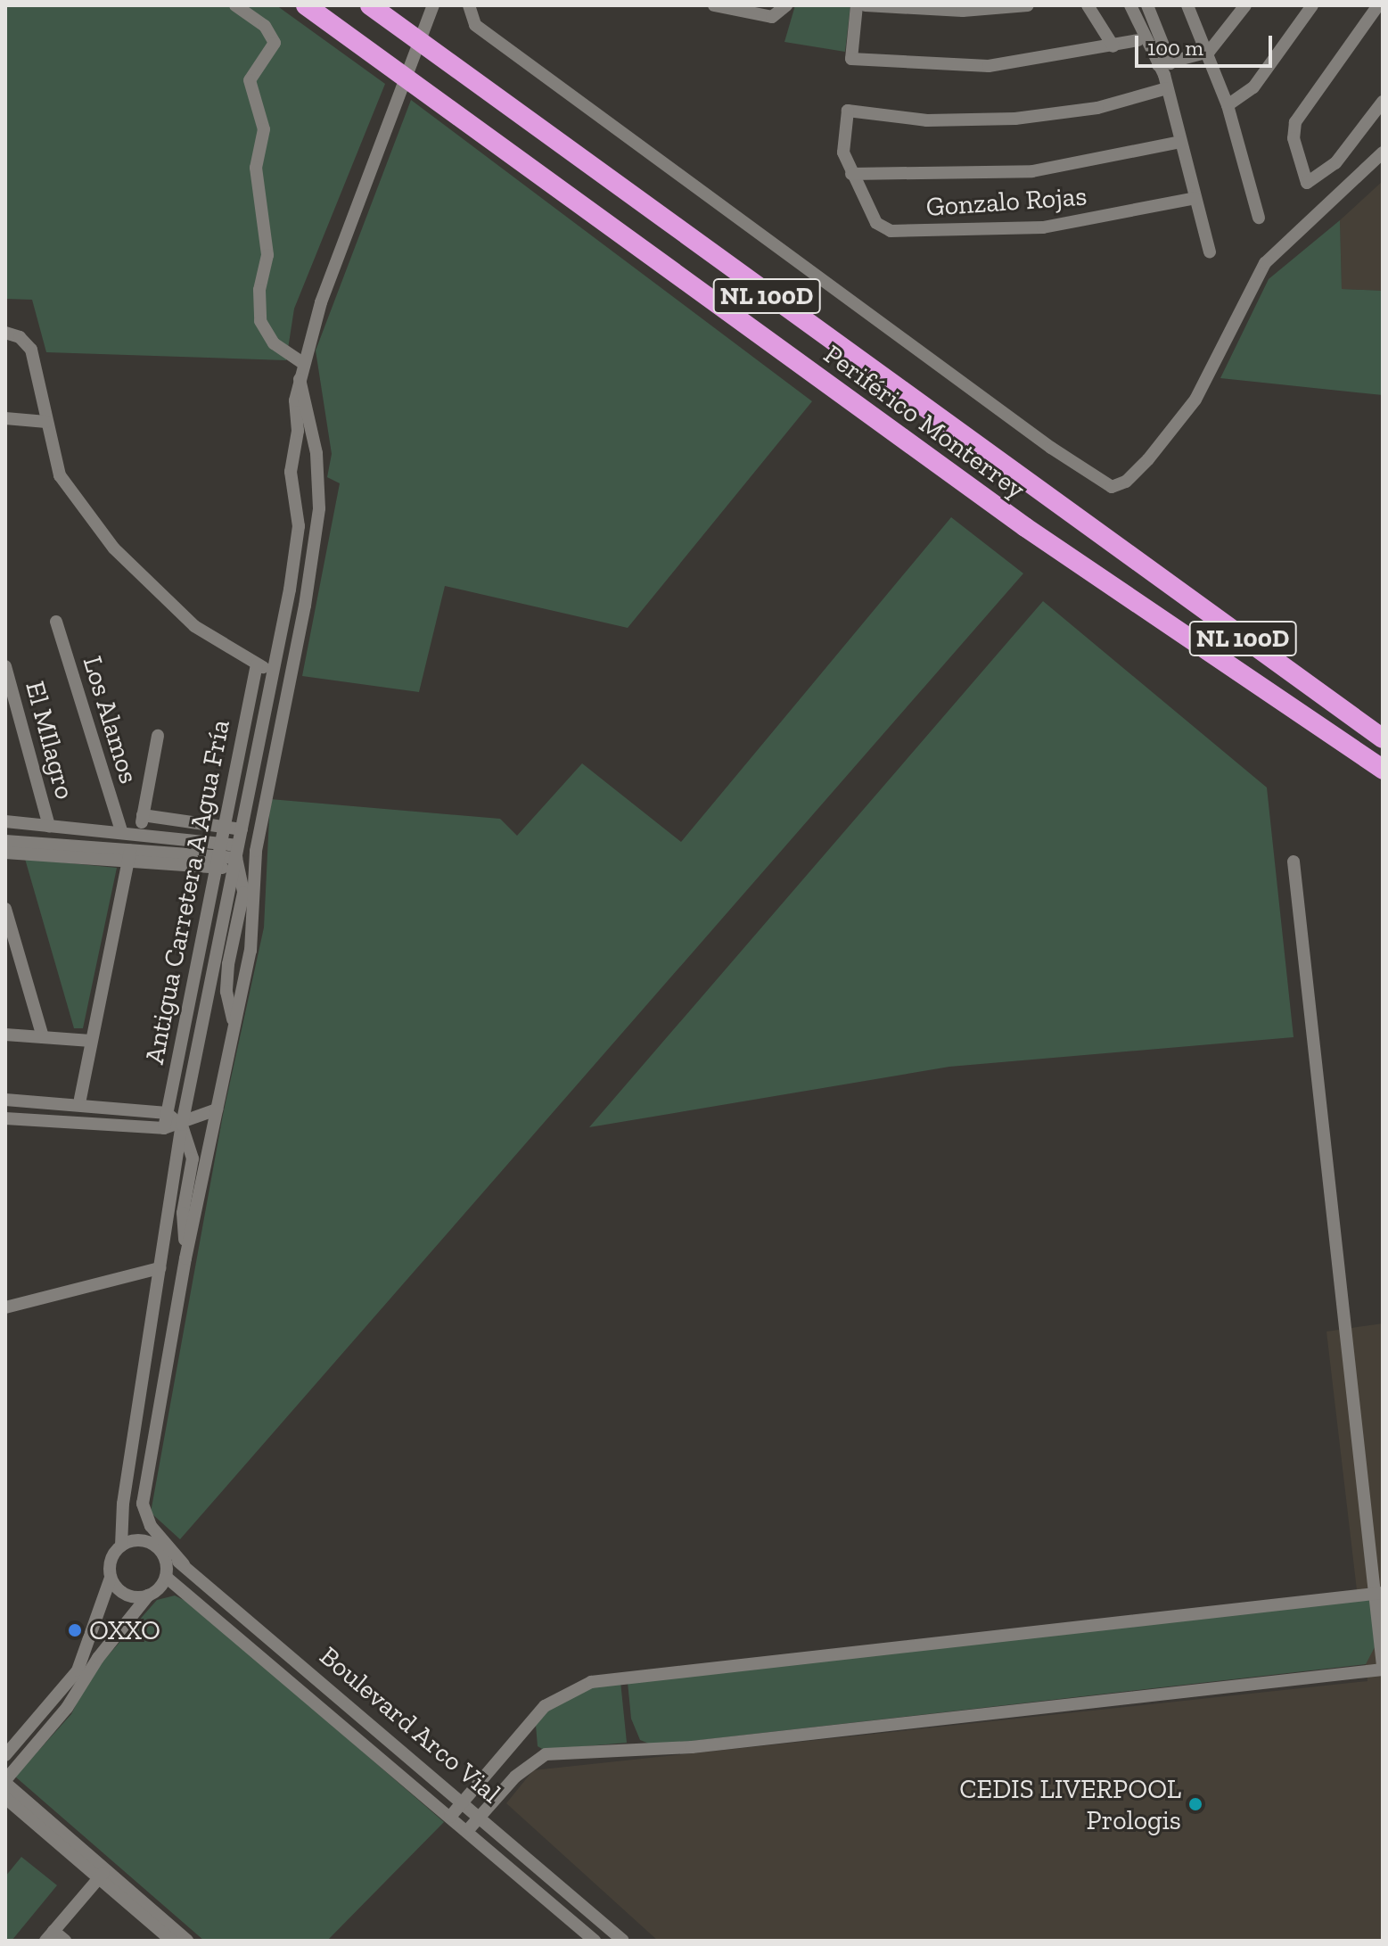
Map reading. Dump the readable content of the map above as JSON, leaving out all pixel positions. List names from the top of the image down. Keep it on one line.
{"streets":{"highway":["NL 100D","Periférico Monterrey"],"street":["Gonzalo Rojas","Los Alamos","El MIlagro","Antigua Carretera A Agua Fría","Boulevard Arco Vial"]},"places":["OXXO","CEDIS LIVERPOOL Prologis"],"scale_bar":"100 m"}
